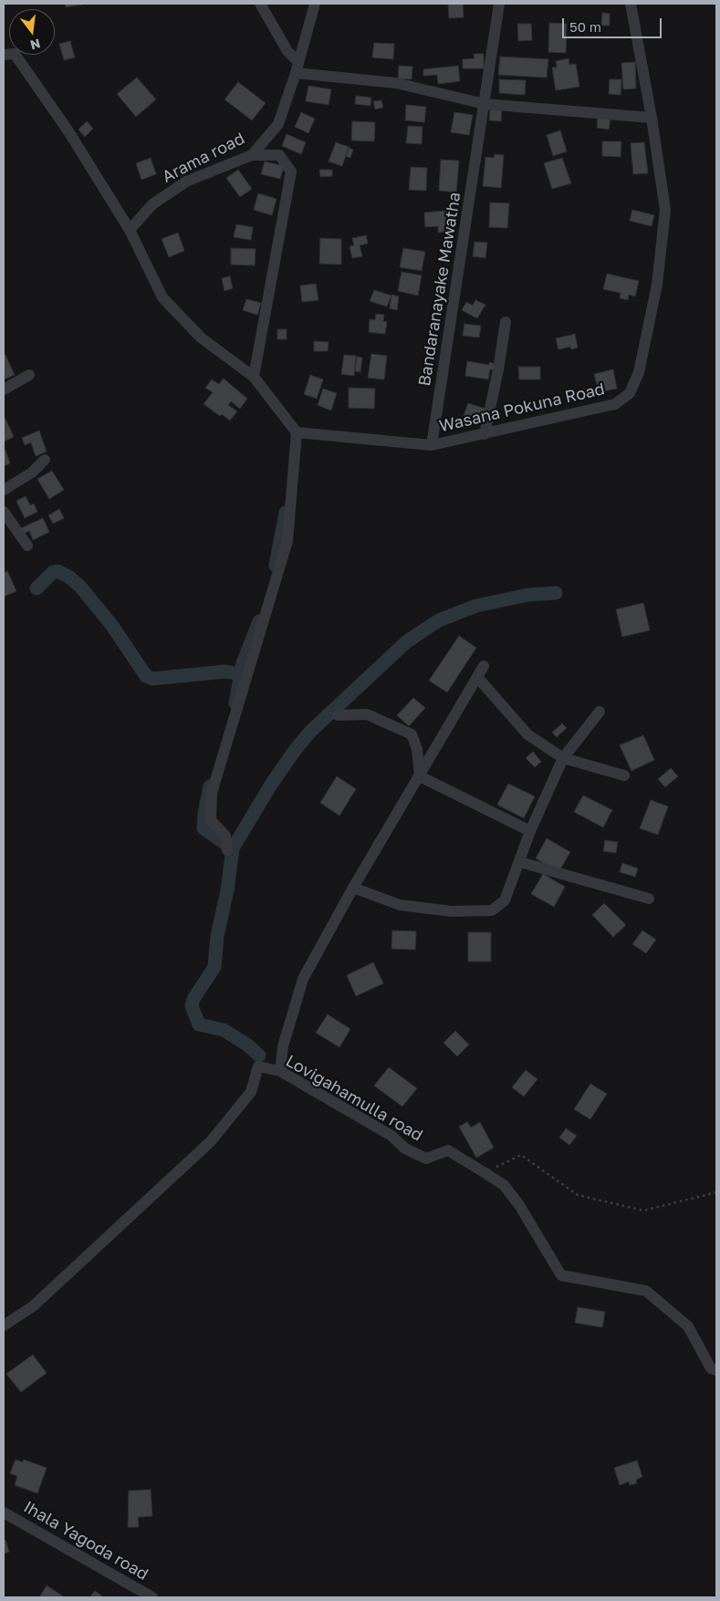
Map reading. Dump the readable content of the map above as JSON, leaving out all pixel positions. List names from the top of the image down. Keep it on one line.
{"streets":{"street":["Arama road","Bandaranayake Mawatha","Wasana Pokuna Road","Lovigahamulla road","Ihala Yagoda road"]},"crossings":[["Bandaranayake Mawatha","Wasana Pokuna Road"]],"scale_bar":"50 m","north":"bottom"}
